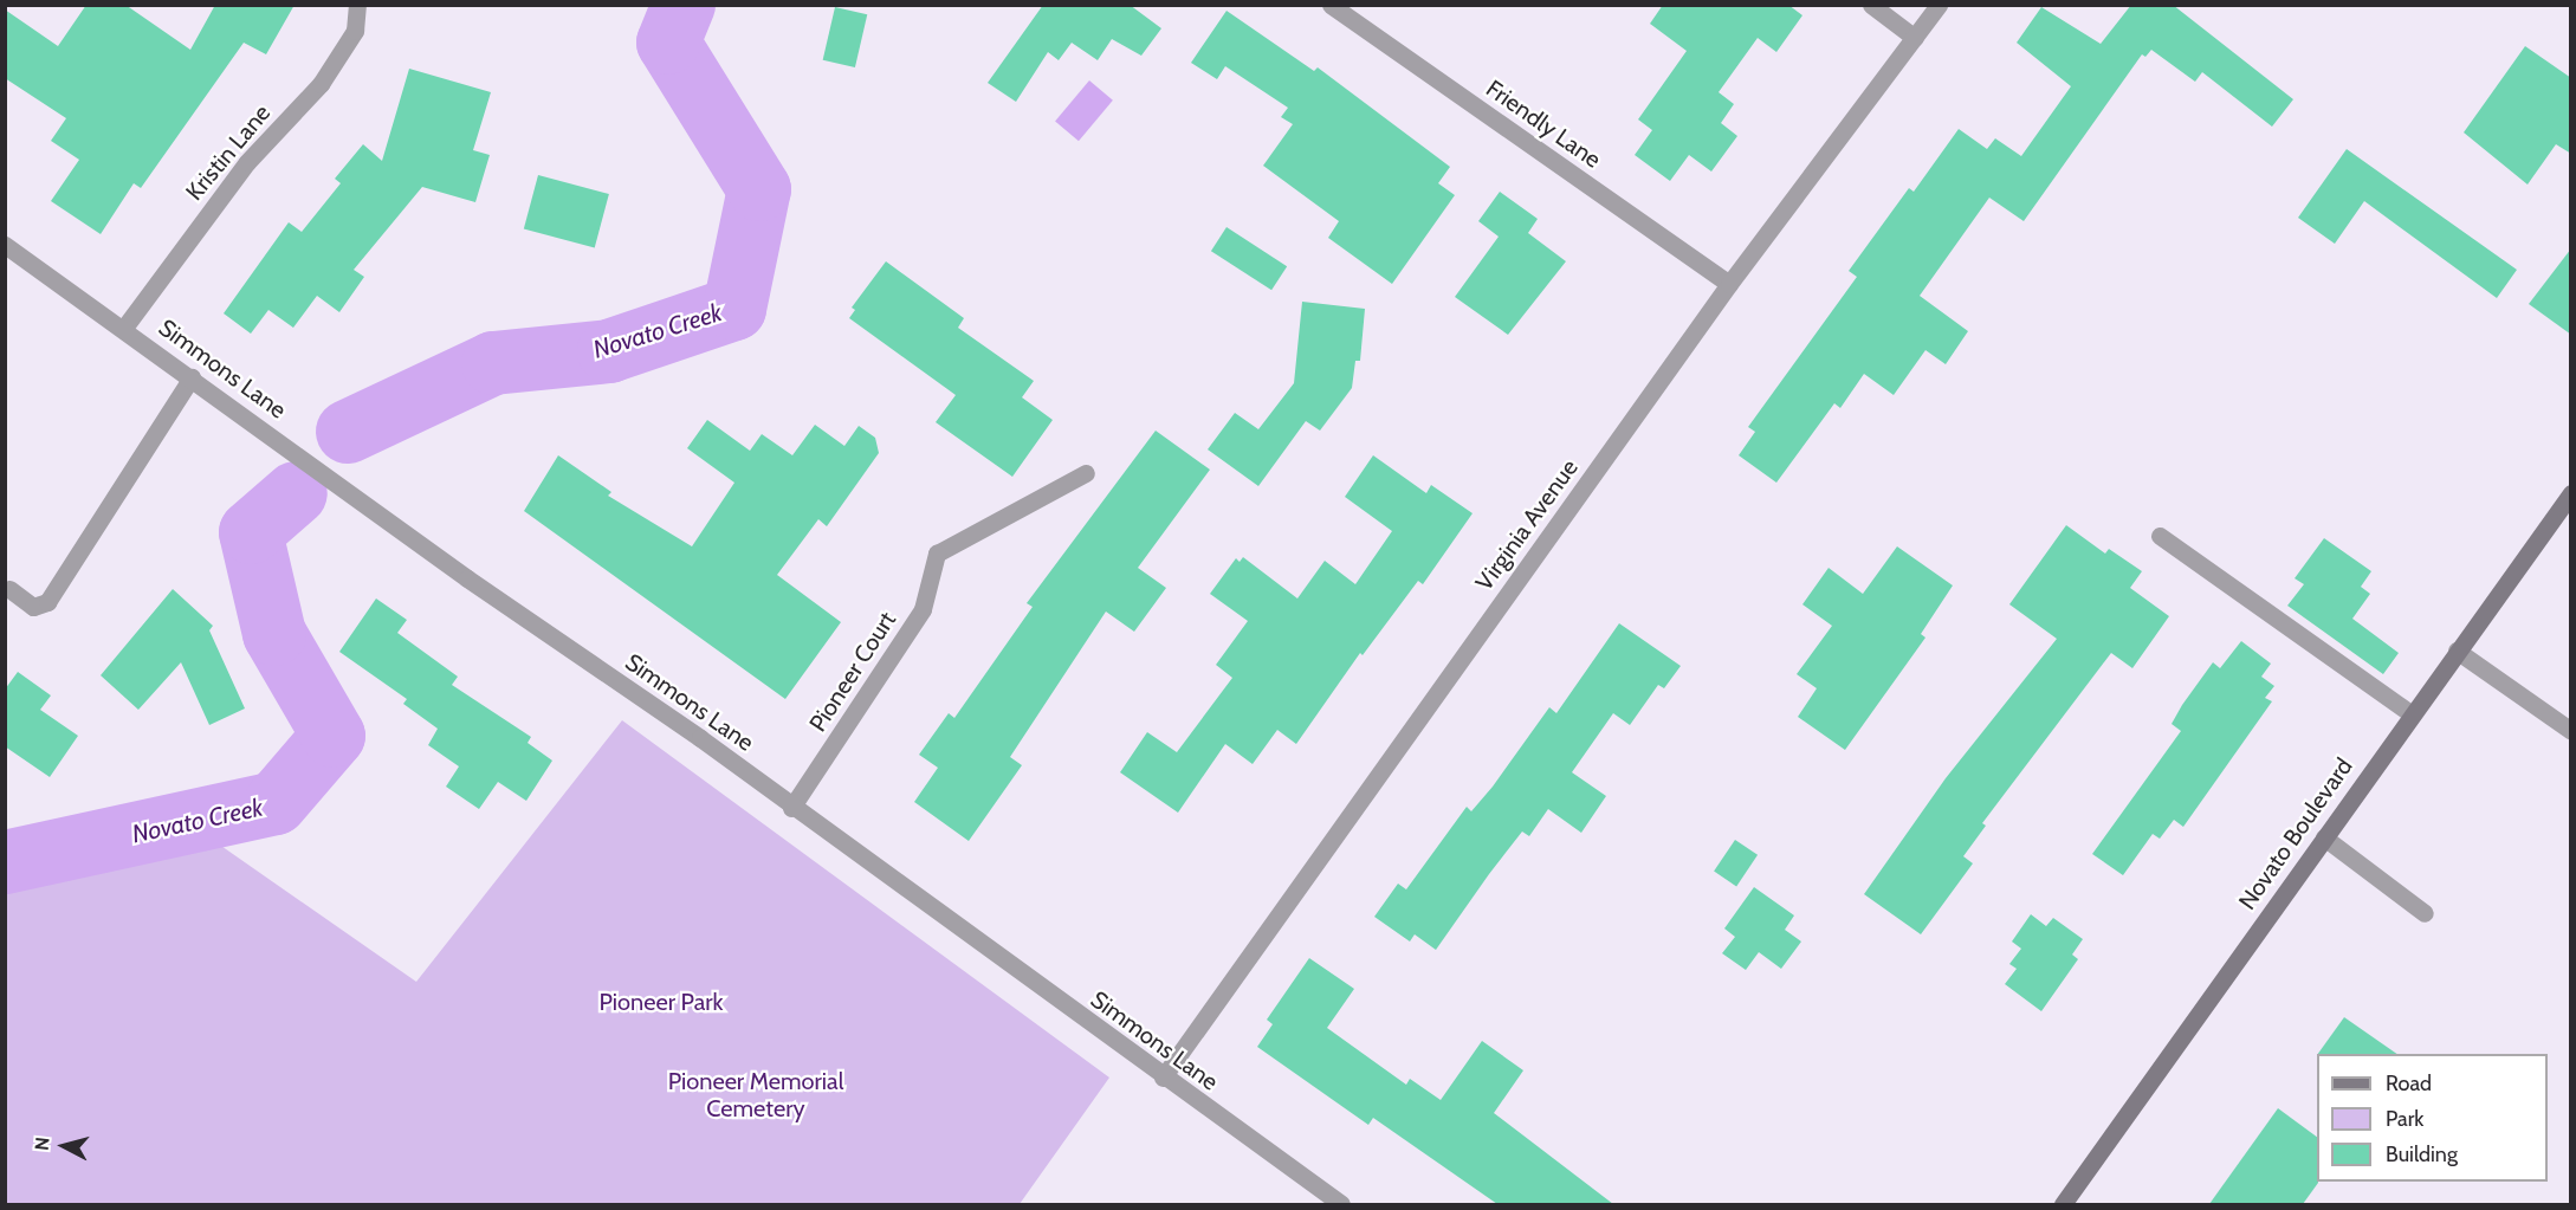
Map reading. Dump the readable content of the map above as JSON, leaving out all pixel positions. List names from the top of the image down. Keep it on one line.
{"streets":{"main road":["Novato Boulevard"],"street":["Friendly Lane","Kristin Lane","Simmons Lane","Virginia Avenue","Pioneer Court"]},"crossings":[["Friendly Lane","Virginia Avenue"],["Kristin Lane","Simmons Lane"],["Simmons Lane","Virginia Avenue"],["Simmons Lane","Pioneer Court"]],"water":["Novato Creek"],"parks":["Pioneer Park","Pioneer Memorial Cemetery"],"legend":["Road","Park","Building"],"north":"left"}
